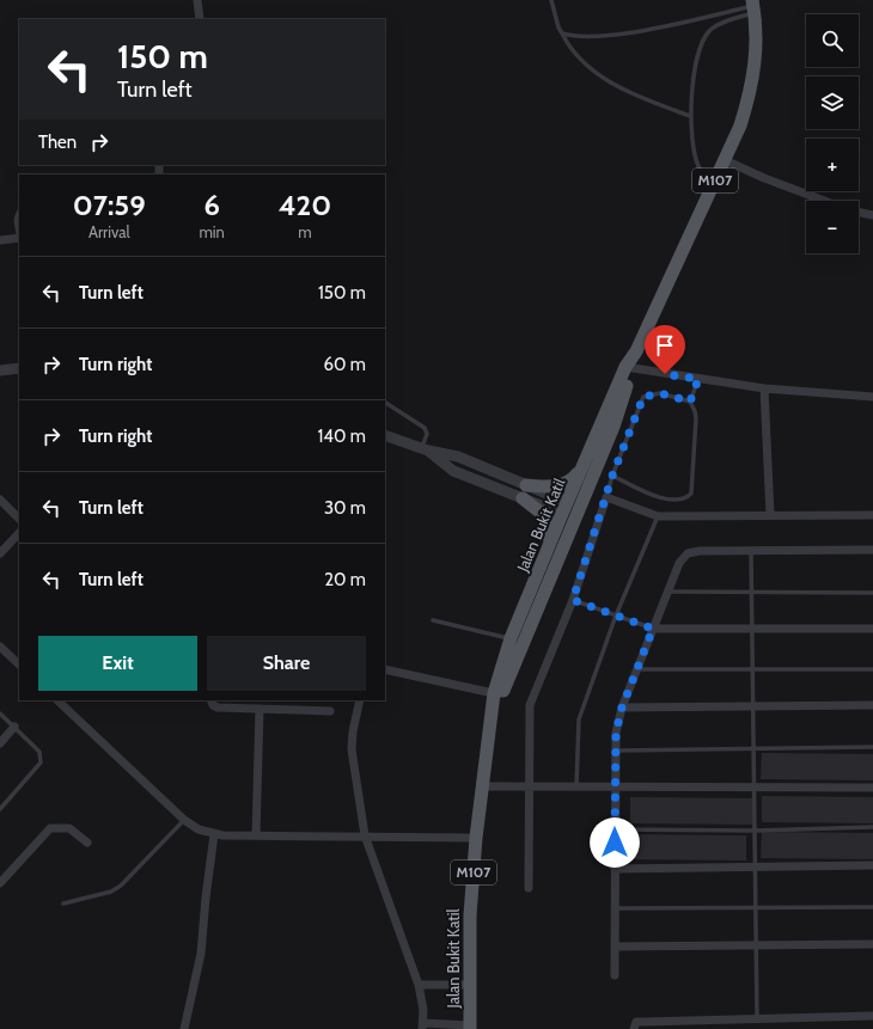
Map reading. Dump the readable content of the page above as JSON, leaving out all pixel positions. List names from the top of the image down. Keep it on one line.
{"streets":{"main road":["M107","Jalan Bukit Katil"]},"page":{"map_buttons":["+","−"],"turn":["150 m","Turn left"],"then":"Then","eta":["07:59","Arrival","6","min","420","m"],"list":[{"name":"Turn left","value":"150 m"},{"name":"Turn right","value":"60 m"},{"name":"Turn right","value":"140 m"},{"name":"Turn left","value":"30 m"},{"name":"Turn left","value":"20 m"}],"buttons":["Exit","Share"]}}
